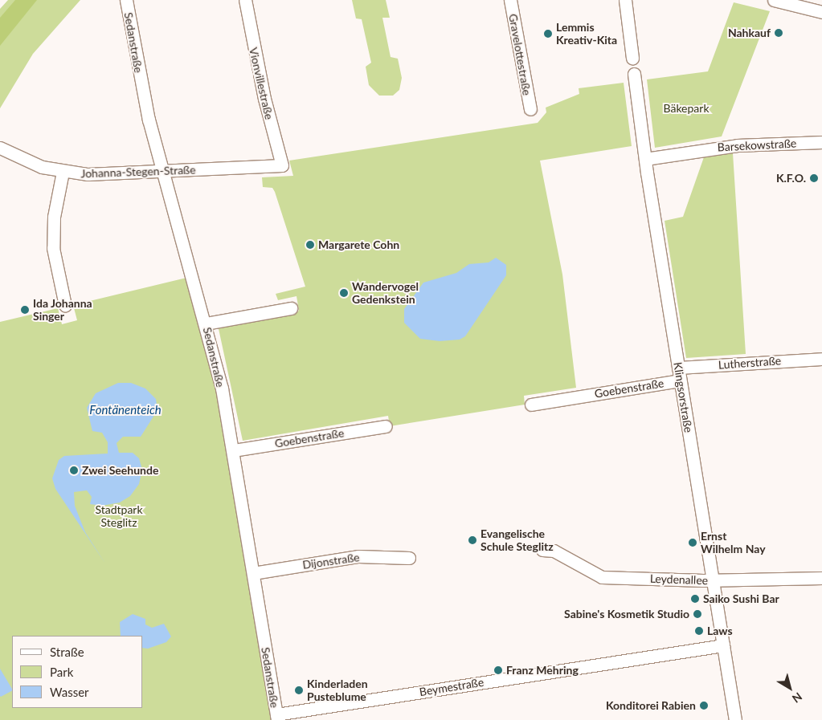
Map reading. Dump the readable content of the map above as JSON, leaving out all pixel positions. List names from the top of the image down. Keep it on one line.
{"streets":{"street":["Sedanstraße","Gravelottestraße","Vionvillestraße","Barsekowstraße","Johanna-Stegen-Straße","Lutherstraße","Goebenstraße","Klingsorstraße","Dijonstraße","Leydenallee","Beymestraße"]},"crossings":[["Sedanstraße","Johanna-Stegen-Straße"],["Sedanstraße","Goebenstraße"],["Sedanstraße","Dijonstraße"],["Sedanstraße","Beymestraße"],["Vionvillestraße","Johanna-Stegen-Straße"],["Barsekowstraße","Klingsorstraße"],["Lutherstraße","Klingsorstraße"],["Goebenstraße","Klingsorstraße"],["Klingsorstraße","Leydenallee"],["Klingsorstraße","Beymestraße"]],"water":["Fontänenteich"],"parks":["Bäkepark","Stadtpark Steglitz"],"places":["Nahkauf","Lemmis Kreativ-Kita","K.F.O.","Margarete Cohn","Wandervogel Gedenkstein","Ida Johanna Singer","Zwei Seehunde","Evangelische Schule Steglitz","Ernst Wilhelm Nay","Saiko Sushi Bar","Sabine's Kosmetik Studio","Laws","Franz Mehring","Kinderladen Pusteblume","Konditorei Rabien"],"legend":["Straße","Park","Wasser"],"north":"bottom right"}
